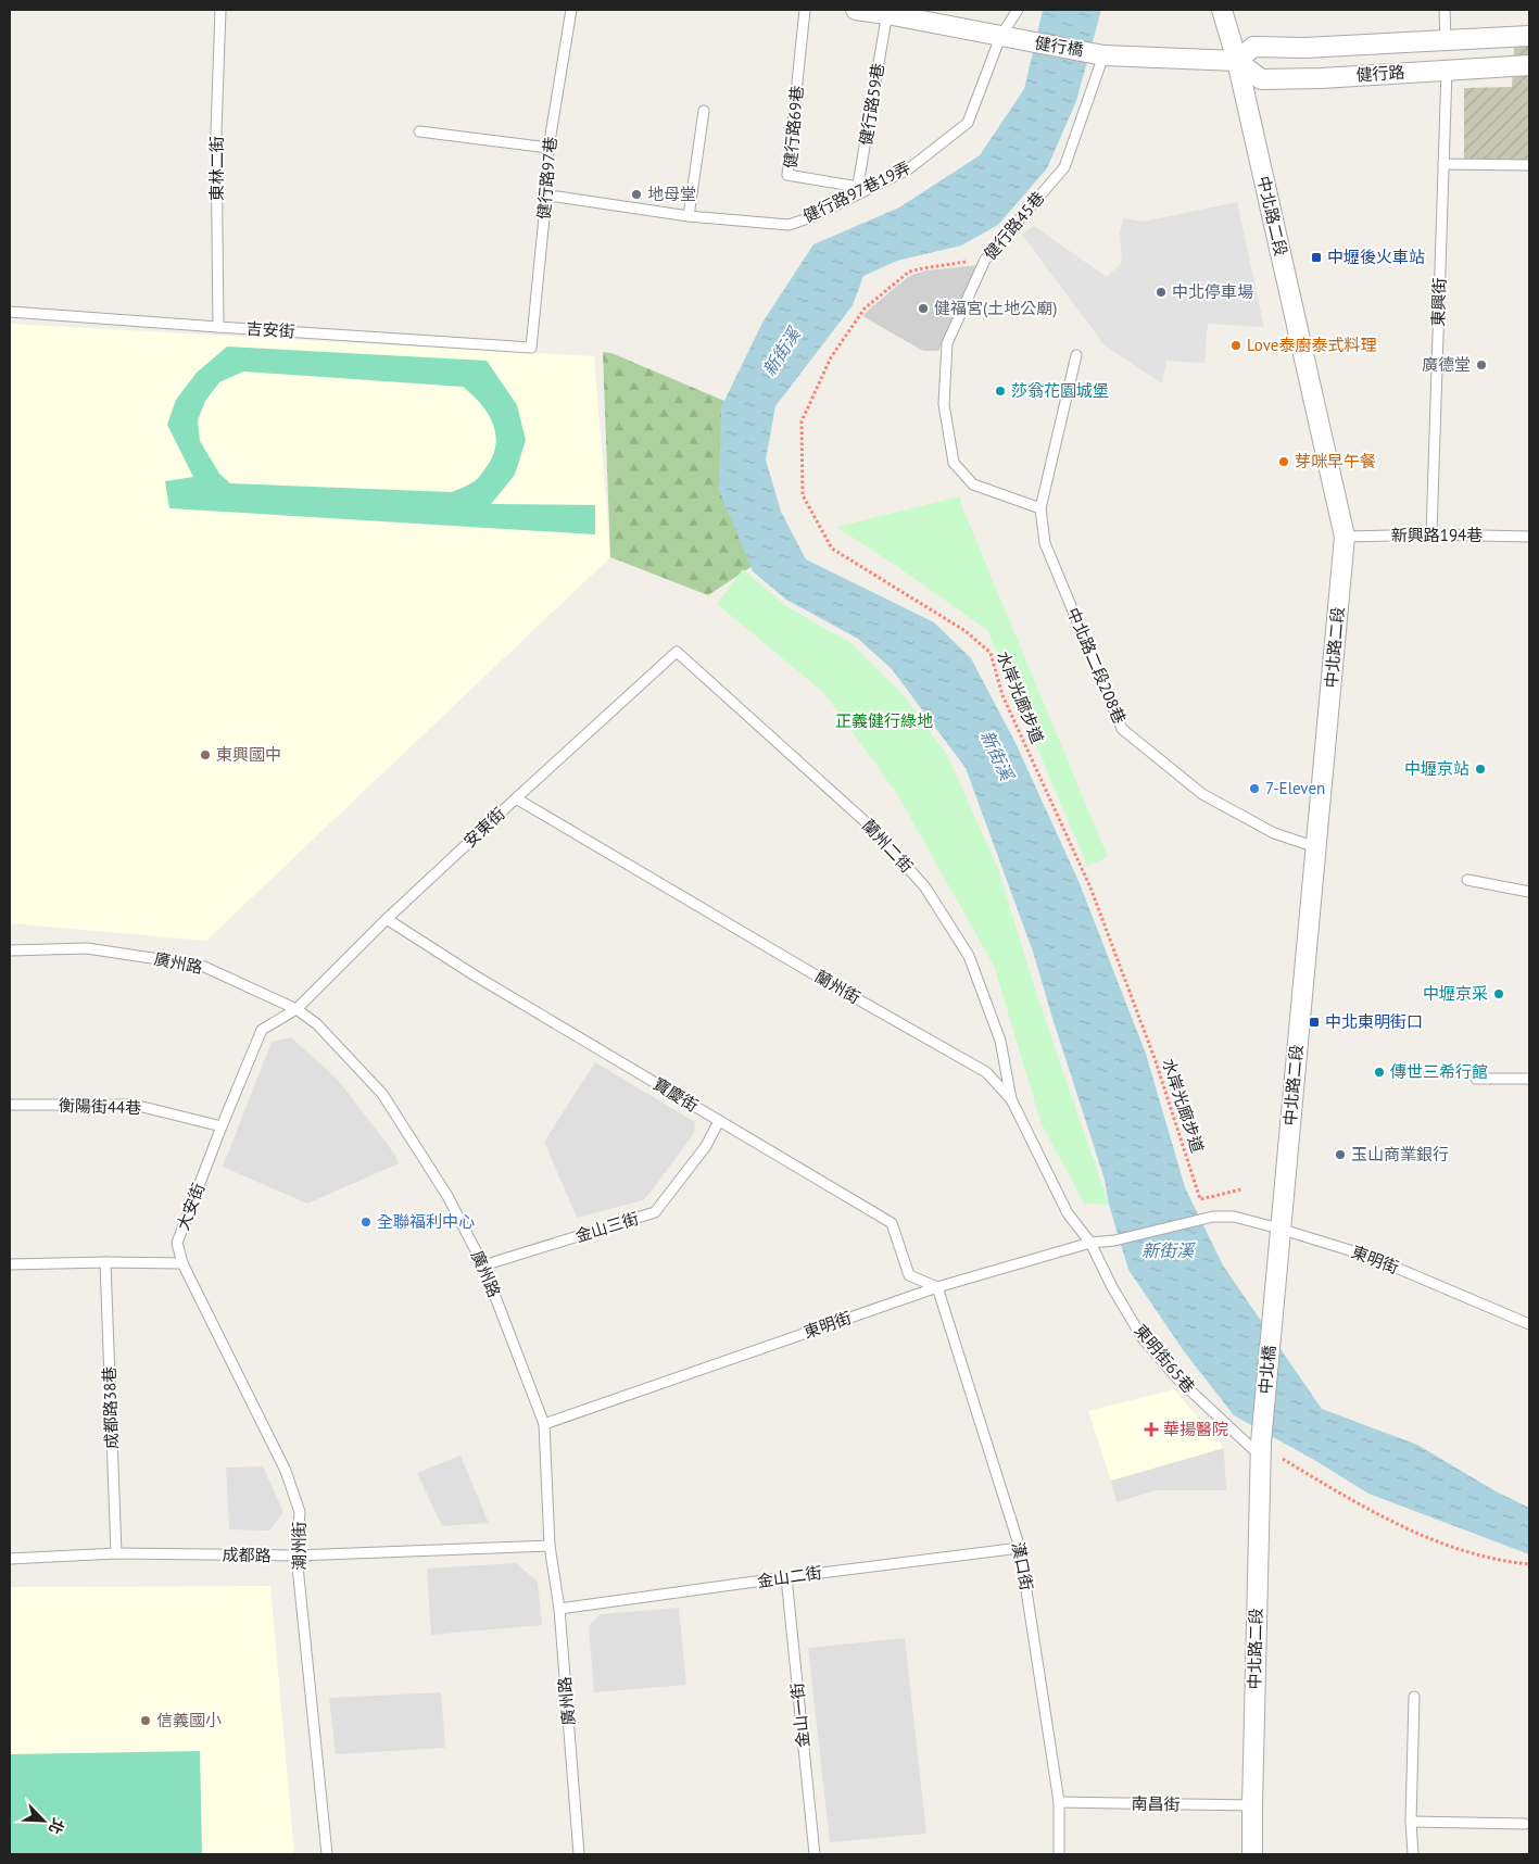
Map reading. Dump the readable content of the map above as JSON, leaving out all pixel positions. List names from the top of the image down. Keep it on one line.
{"streets":{"street":["健行橋","健行路","中北路二段","中北橋"],"lane":["健行路59巷","健行路69巷","東林二街","健行路97巷","健行路97巷19弄","健行路45巷","東興街","吉安街","新興路194巷","中北路二段208巷","安東街","蘭州二街","廣州路","蘭州街","寶慶街","衡陽街44巷","大安街","金山三街","東明街","東明街65巷","成都路38巷","潮州街","成都路","漢口街","金山二街","金山一街","南昌街"],"path":["水岸光廊步道"]},"crossings":[["健行橋","健行路97巷19弄"],["健行橋","健行路45巷"],["健行路","中北路二段"],["健行路","東興街"],["健行路59巷","健行路69巷"],["健行路59巷","健行路97巷19弄"],["健行路69巷","健行路97巷19弄"],["東林二街","吉安街"],["健行路97巷","健行路97巷19弄"],["健行路97巷","吉安街"],["中北路二段","新興路194巷"],["中北路二段","中北路二段208巷"],["中北路二段","東明街"],["中北路二段","東明街65巷"],["中北路二段","中北橋"],["中北路二段","南昌街"],["健行路45巷","中北路二段208巷"],["健行路45巷","水岸光廊步道"],["東興街","新興路194巷"],["安東街","蘭州二街"],["安東街","廣州路"],["安東街","蘭州街"],["安東街","寶慶街"],["安東街","大安街"],["蘭州二街","蘭州街"],["廣州路","大安街"],["廣州路","金山三街"],["廣州路","東明街"],["廣州路","成都路"],["廣州路","金山二街"],["蘭州街","東明街"],["蘭州街","東明街65巷"],["寶慶街","金山三街"],["寶慶街","東明街"],["寶慶街","漢口街"],["衡陽街44巷","大安街"],["大安街","潮州街"],["東明街","東明街65巷"],["東明街","漢口街"],["東明街65巷","中北橋"],["成都路38巷","成都路"],["潮州街","成都路"],["漢口街","金山二街"],["漢口街","南昌街"],["金山二街","金山一街"]],"water":["新街溪"],"parks":["正義健行綠地"],"places":{"other":["地母堂","中北停車場","健福宮(土地公廟)","Love泰廚泰式料理","廣德堂","莎翁花園城堡","芽咪早午餐","東興國中","中壢京站","7-Eleven","中壢京采","傳世三希行館","玉山商業銀行","全聯福利中心","信義國小"],"transit":["中壢後火車站","中北東明街口"],"health":["華揚醫院"]},"north":"bottom right"}
